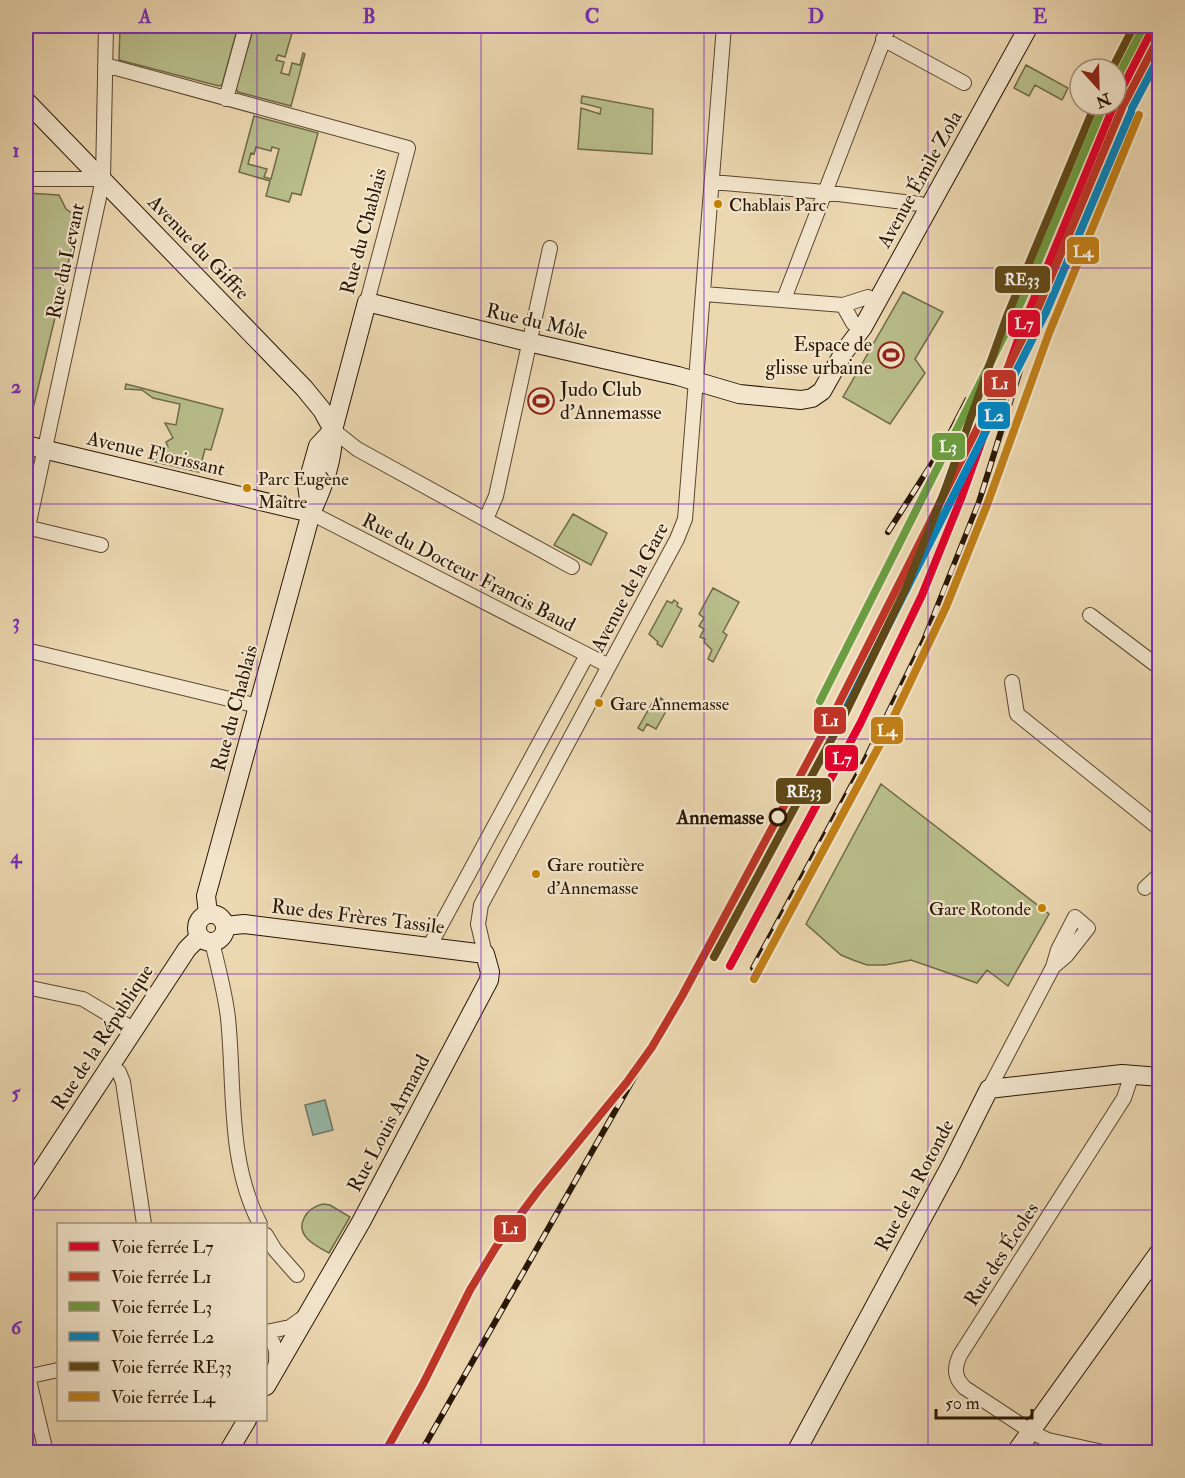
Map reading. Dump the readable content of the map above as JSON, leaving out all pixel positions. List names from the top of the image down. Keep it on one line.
{"streets":{"street":["Avenue Émile Zola","Rue du Chablais","Avenue du Giffre","Rue du Levant","Rue du Môle","Avenue Florissant","Rue du Docteur Francis Baud","Avenue de la Gare","Rue des Frères Tassile","Rue de la République","Rue Louis Armand","Rue de la Rotonde","Rue des Écoles"]},"crossings":[["Avenue Émile Zola","Rue du Môle"],["Rue du Chablais","Avenue du Giffre"],["Rue du Chablais","Rue du Môle"],["Rue du Chablais","Avenue Florissant"],["Rue du Chablais","Rue du Docteur Francis Baud"],["Rue du Chablais","Rue des Frères Tassile"],["Rue du Chablais","Rue de la République"],["Avenue du Giffre","Rue du Levant"],["Rue du Levant","Avenue Florissant"],["Rue du Môle","Avenue de la Gare"],["Avenue Florissant","Rue du Docteur Francis Baud"],["Rue du Docteur Francis Baud","Avenue de la Gare"],["Avenue de la Gare","Rue des Frères Tassile"],["Avenue de la Gare","Rue Louis Armand"],["Rue des Frères Tassile","Rue de la République"],["Rue des Frères Tassile","Rue Louis Armand"]],"places":{"other":["Chablais Parc","Parc Eugène Maître","Gare Annemasse","Annemasse","Gare routière d'Annemasse","Gare Rotonde"],"sports":["Espace de glisse urbaine","Judo Club d'Annemasse"]},"lines":["rail line L7","rail line L3","rail line RE33","rail line L1","rail line L2","rail line L4"],"legend":["Voie ferrée L7","Voie ferrée L1","Voie ferrée L3","Voie ferrée L2","Voie ferrée RE33","Voie ferrée L4"],"scale_bar":"50 m","north":"bottom","grid":{"columns":["A","B","C","D","E"],"rows":["1","2","3","4","5","6"]}}
